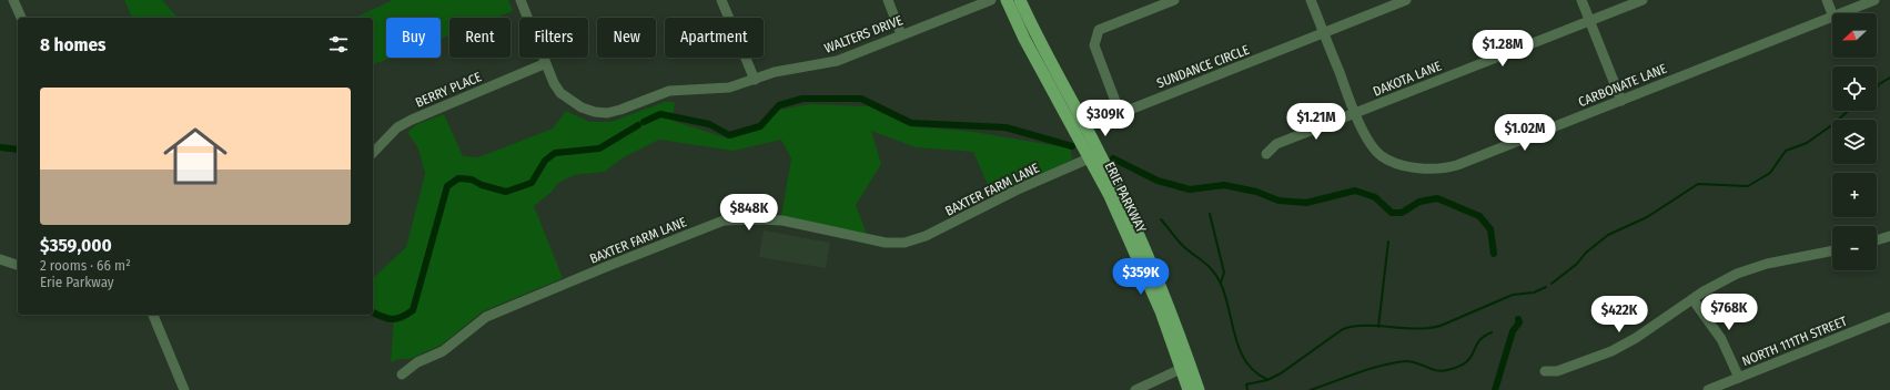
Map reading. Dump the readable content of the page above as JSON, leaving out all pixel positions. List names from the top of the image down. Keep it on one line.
{"streets":{"main road":["ERIE PARKWAY"],"street":["WALTERS DRIVE","SUNDANCE CIRCLE","DAKOTA LANE","CARBONATE LANE","BERRY PLACE","BAXTER FARM LANE","NORTH 111TH STREET"]},"crossings":[["WALTERS DRIVE","BERRY PLACE"],["SUNDANCE CIRCLE","CARBONATE LANE"],["DAKOTA LANE","CARBONATE LANE"],["BAXTER FARM LANE","ERIE PARKWAY"]],"north":"left","page":{"map_buttons":["+","−"],"chip":["Buy","Rent","Filters","New","Apartment"],"heading":"8 homes","price":["$1.28M","$309K","$1.21M","$1.02M","$848K","$359K","$768K","$422K"],"list":[{"name":"$359,000","note":"2 rooms · 66 m² · Erie Parkway"}]}}
